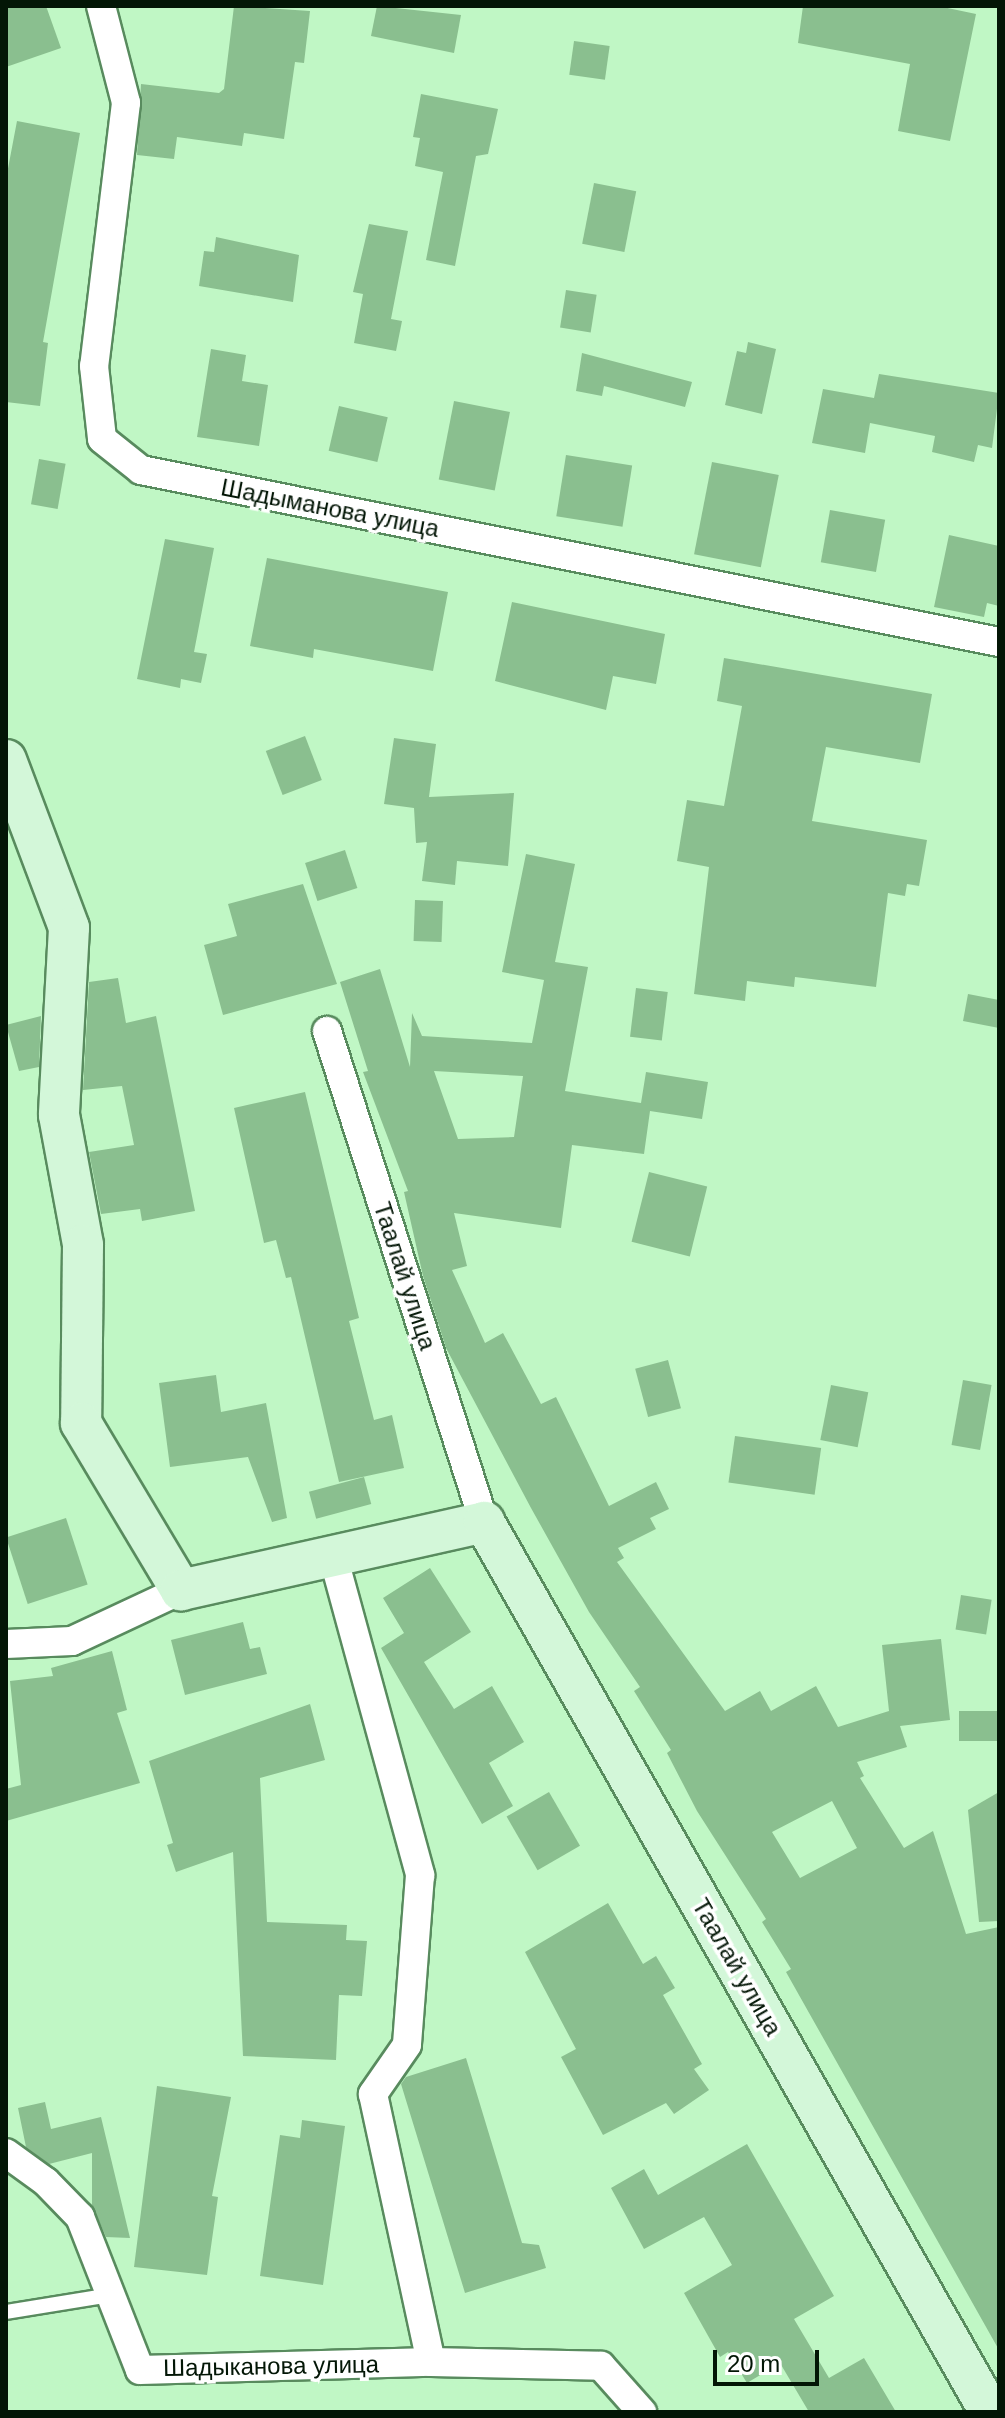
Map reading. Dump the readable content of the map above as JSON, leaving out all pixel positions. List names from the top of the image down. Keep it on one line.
{"streets":{"street":["Шадыманова улица","Таалай улица","Шадыканова улица"]},"scale_bar":"20 m"}
